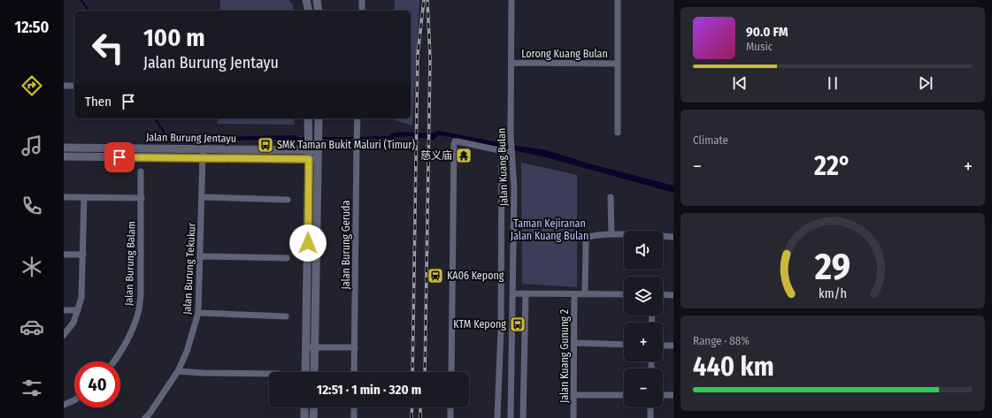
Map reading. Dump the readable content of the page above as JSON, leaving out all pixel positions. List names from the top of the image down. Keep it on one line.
{"streets":{"street":["Lorong Kuang Bulan","Jalan Burung Jentayu","Jalan Kuang Bulan","Jalan Burung Geruda","Jalan Burung Balam","Jalan Burung Tekukur","Jalan Kuang Gunung 2"]},"crossings":[["Lorong Kuang Bulan","Jalan Kuang Bulan"],["Jalan Burung Jentayu","Jalan Burung Tekukur"]],"parks":["Taman Kejiranan Jalan Kuang Bulan"],"places":{"bus stop":["SMK Taman Bukit Maluri (Timur)","KTM Kepong"],"temple":["慈义庙"],"station":["KA06 Kepong"]},"page":{"tabs":"12:50","turn":["100 m","Jalan Burung Jentayu"],"song":["90.0 FM","Music"],"then":"Then","tile":["Climate",["Range · 88%","440 km"]],"heat":["−","22°","+"],"map_buttons":["+","−"],"limit":"40","trip":"12:51 · 1 min · 320 m","gauge":["29","km/h"]}}
